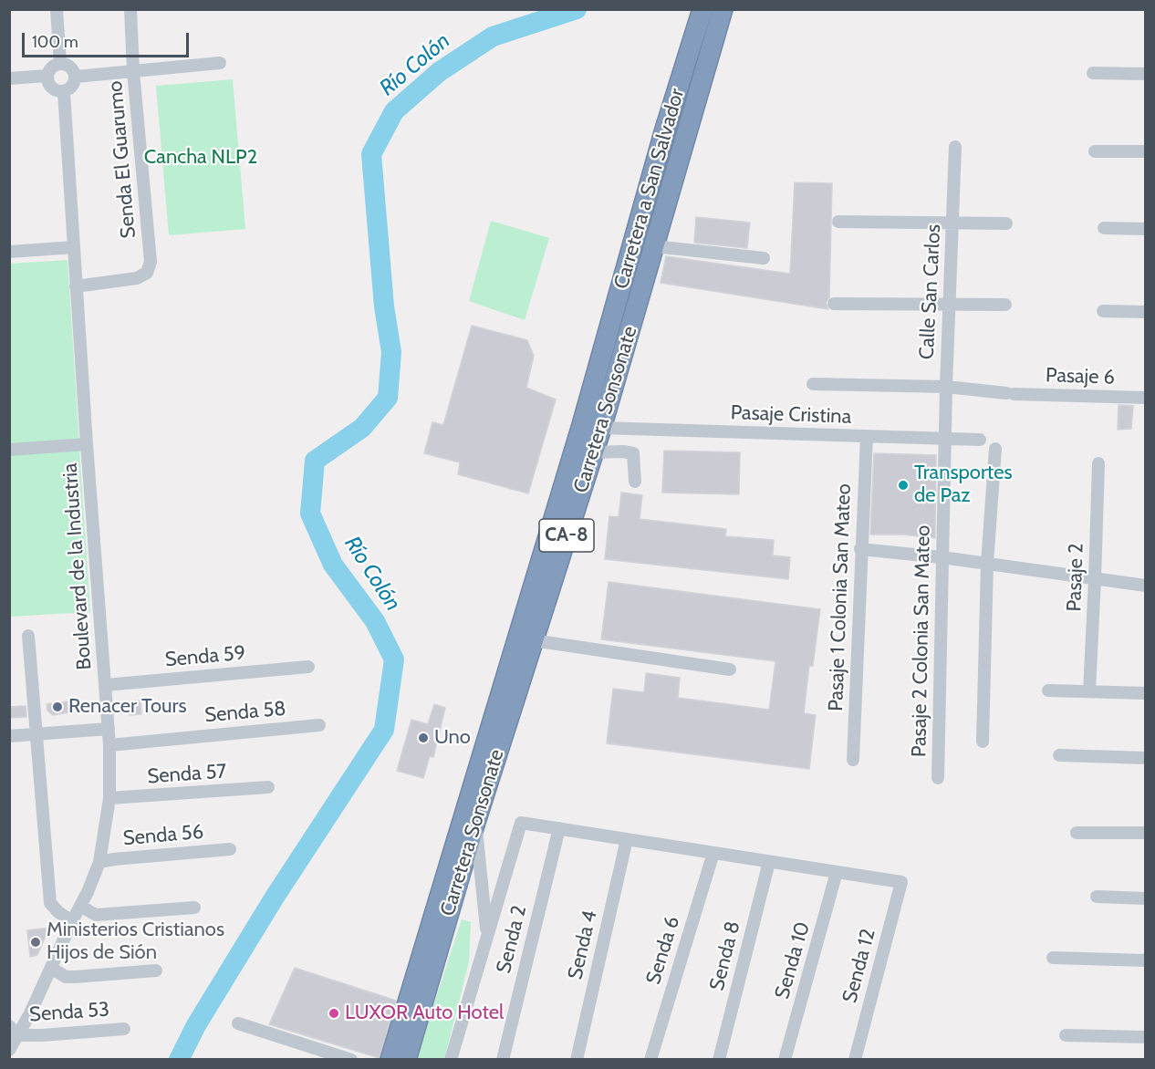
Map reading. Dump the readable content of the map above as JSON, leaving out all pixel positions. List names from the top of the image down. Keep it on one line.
{"streets":{"highway":["Carretera a San Salvador","Carretera Sonsonate","CA-8"],"street":["Senda El Guarumo","Calle San Carlos","Pasaje 6","Pasaje Cristina","Boulevard de la Industria","Pasaje 2","Pasaje 1 Colonia San Mateo","Pasaje 2 Colonia San Mateo","Senda 59","Senda 58","Senda 57","Senda 56","Senda 2","Senda 4","Senda 6","Senda 8","Senda 10","Senda 12","Senda 53"]},"crossings":[["Senda El Guarumo","Boulevard de la Industria"],["Calle San Carlos","Pasaje 6"],["Calle San Carlos","Pasaje Cristina"],["Calle San Carlos","Pasaje 2 Colonia San Mateo"],["Carretera Sonsonate","Pasaje Cristina"],["Pasaje Cristina","Pasaje 1 Colonia San Mateo"],["Pasaje Cristina","Pasaje 2 Colonia San Mateo"],["Boulevard de la Industria","Senda 59"],["Boulevard de la Industria","Senda 58"],["Boulevard de la Industria","Senda 57"],["Boulevard de la Industria","Senda 56"],["Boulevard de la Industria","Senda 53"],["Senda 10","Senda 12"]],"water":["Río Colón"],"parks":["Cancha NLP2"],"places":["Transportes de Paz","Renacer Tours","Uno","Ministerios Cristianos Hijos de Sión","LUXOR Auto Hotel"],"scale_bar":"100 m"}
